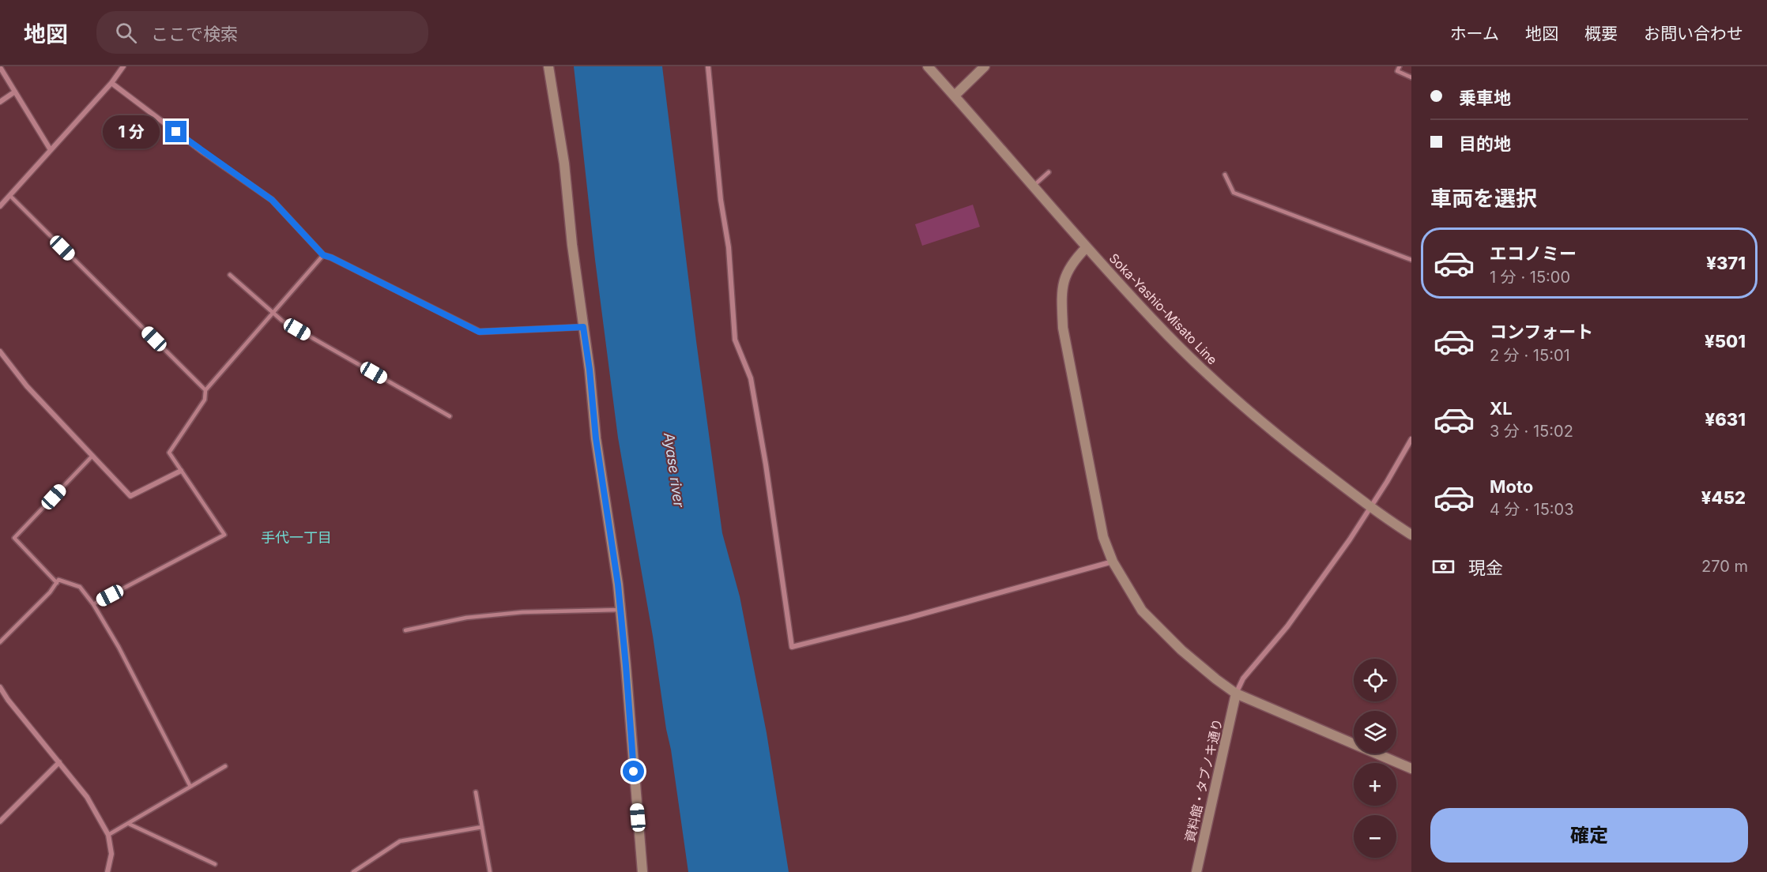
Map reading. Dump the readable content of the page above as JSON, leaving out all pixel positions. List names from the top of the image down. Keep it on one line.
{"streets":{"street":["Soka-Yashio-Misato Line","資料館・タブノキ通り"]},"districts":["手代一丁目"],"water":["Ayase river"],"page":{"header":"地図","search":"ここで検索","nav":["ホーム","地図","概要","お問い合わせ"],"banner":["乗車地","目的地"],"bubble":"1 分","heading":"車両を選択","list":[{"name":"エコノミー","note":"1 分 · 15:00","value":"¥371"},{"name":"コンフォート","note":"2 分 · 15:01","value":"¥501"},{"name":"XL","note":"3 分 · 15:02","value":"¥631"},{"name":"Moto","note":"4 分 · 15:03","value":"¥452"}],"pay":["現金","270 m"],"map_buttons":["+","−"],"buttons":"確定"}}
